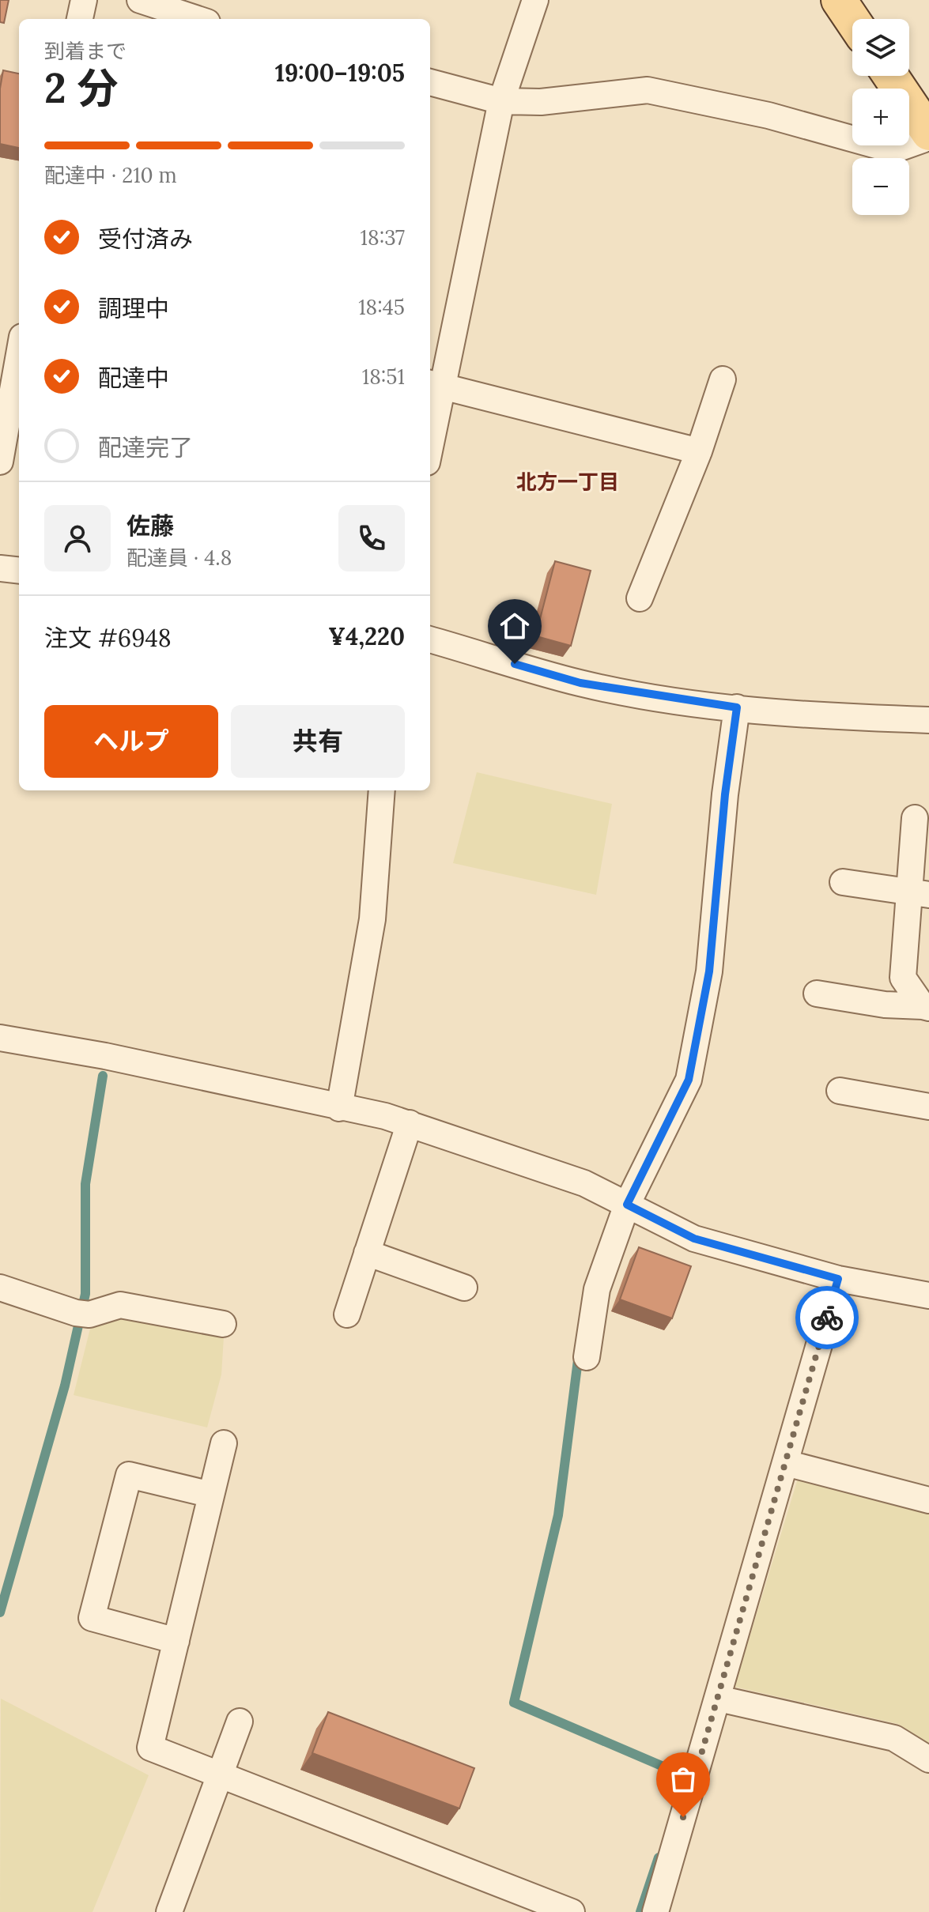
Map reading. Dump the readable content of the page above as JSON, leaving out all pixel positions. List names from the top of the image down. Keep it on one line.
{"districts":["北方一丁目"],"page":{"map_buttons":["+","−"],"heading":["2 分","到着まで","19:00–19:05"],"panel":["佐藤","配達員 · 4.8","注文 #6948","¥4,220"],"bar":"配達中 · 210 m","list":[["受付済み","18:37"],["調理中","18:45"],["配達中","18:51"],"配達完了"],"buttons":["ヘルプ","共有"]}}
